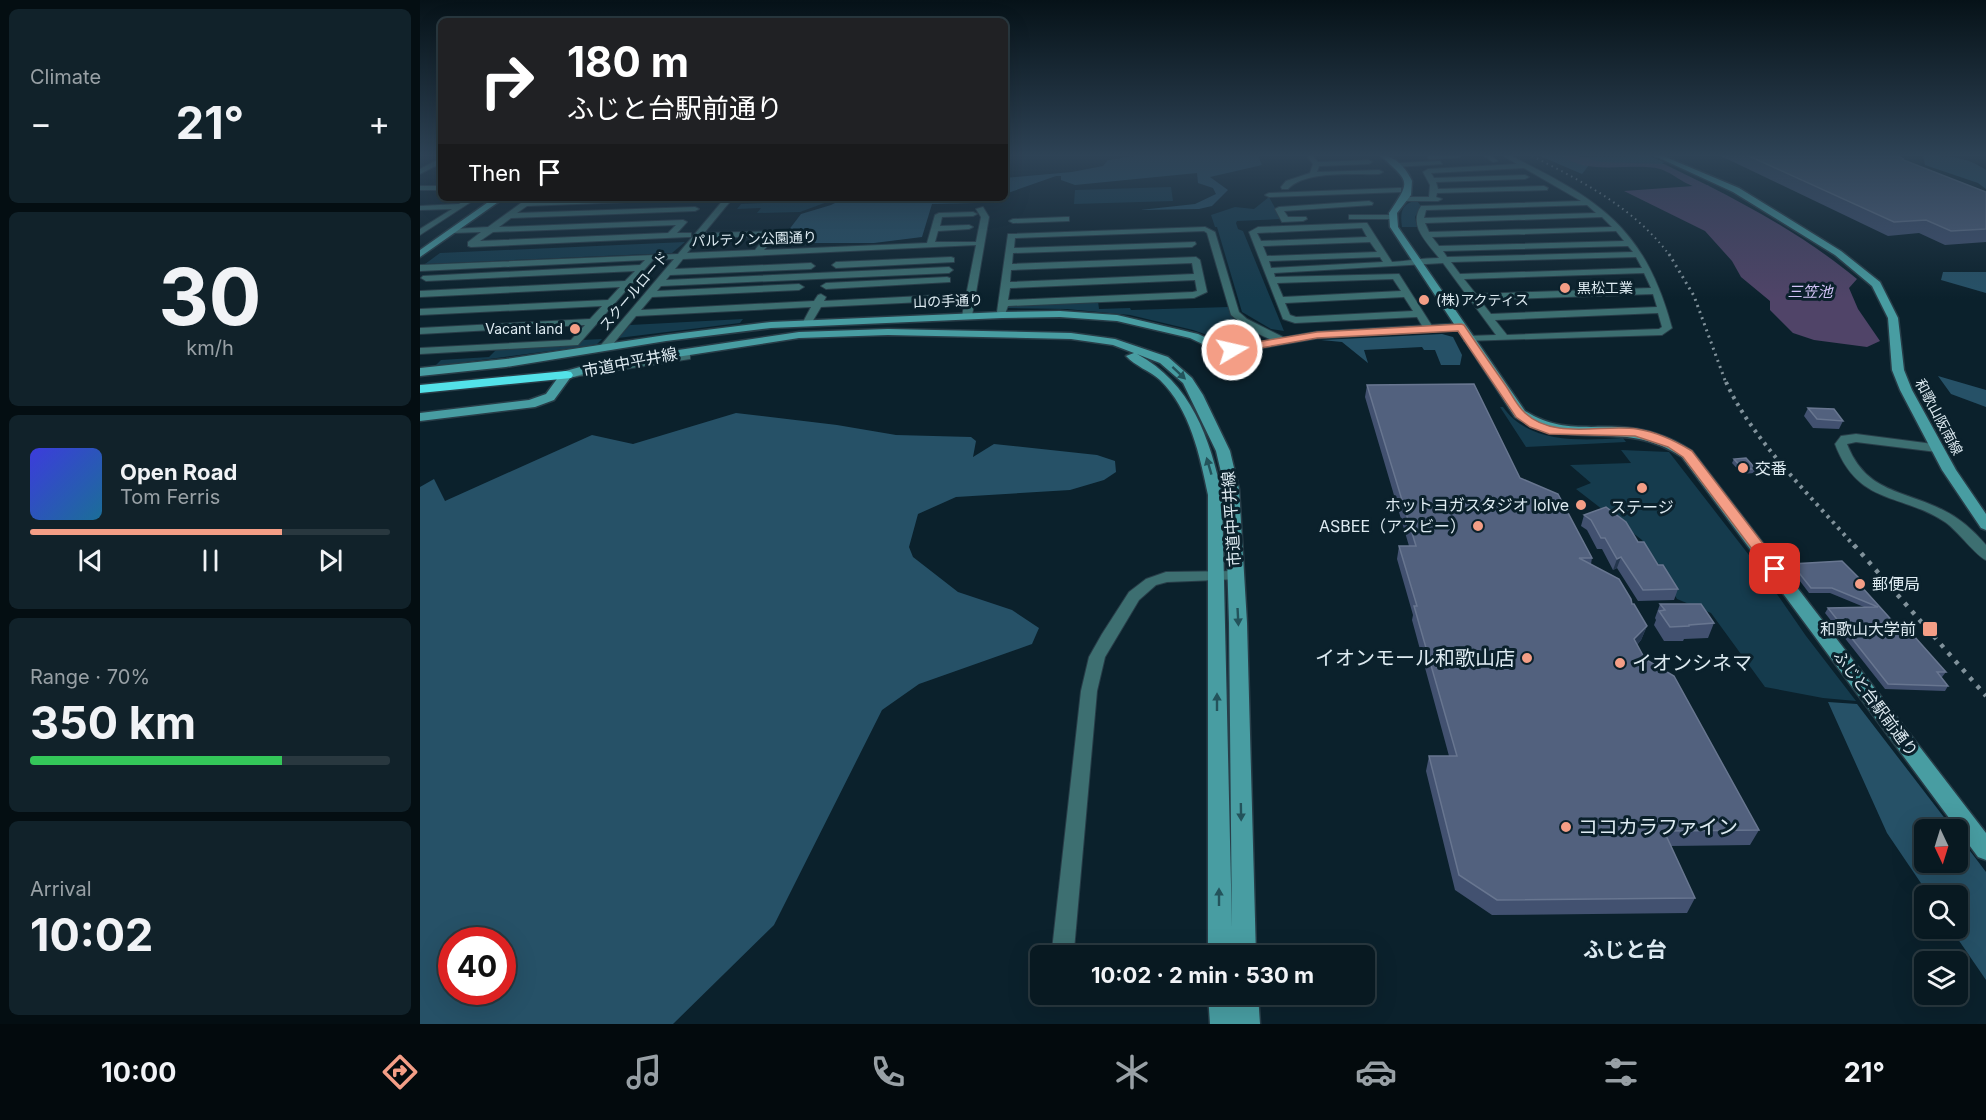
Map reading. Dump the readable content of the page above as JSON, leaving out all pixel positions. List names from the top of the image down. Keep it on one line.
{"streets":{"street":["パルテノン公園通り","スクールロード","山の手通り","市道中平井線","和歌山阪南線","ふじと台駅前通り"]},"crossings":[["パルテノン公園通り","スクールロード"],["スクールロード","山の手通り"],["山の手通り","ふじと台駅前通り"]],"districts":["ふじと台"],"water":["三笠池"],"places":{"other":["黒松工業","(株)アクティス","Vacant land","交番","ステージ","ホットヨガスタジオ loIve","ASBEE（アスビー）","郵便局","イオンモール和歌山店","イオンシネマ","ココカラファイン"],"transit":["和歌山大学前"]},"north":"bottom","page":{"tile":["Climate",["30","km/h"],["Range · 70%","350 km"],["Arrival","10:02"]],"turn":["180 m","ふじと台駅前通り"],"heat":["−","21°","+"],"then":"Then","song":["Open Road","Tom Ferris"],"limit":"40","trip":"10:02 · 2 min · 530 m","tabs":["10:00","21°"]}}
